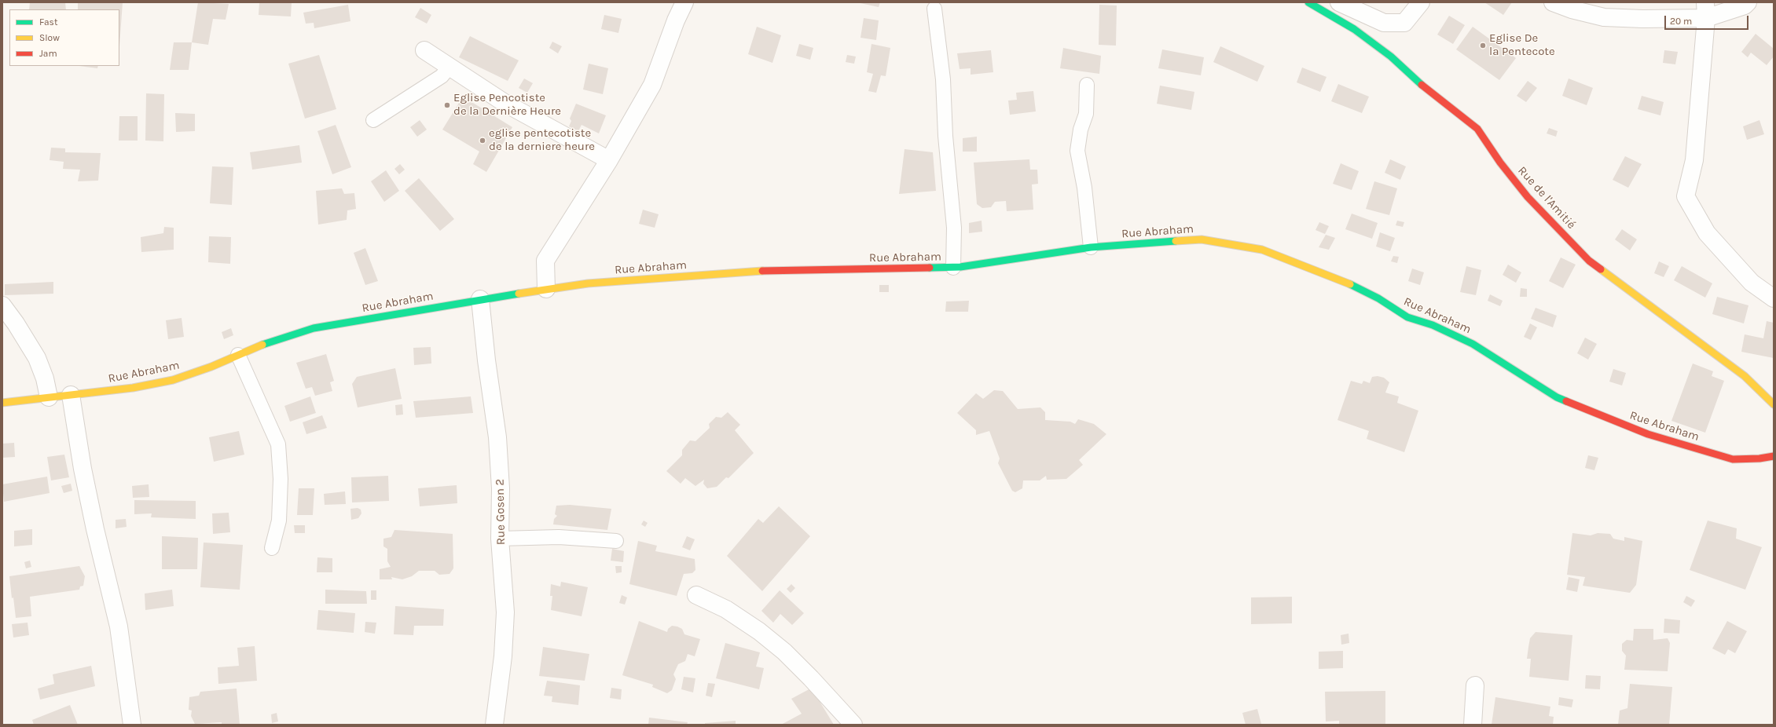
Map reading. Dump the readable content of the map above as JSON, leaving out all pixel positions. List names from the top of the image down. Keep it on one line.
{"streets":{"street":["Rue de l'Amitié","Rue Abraham","Rue Gosen 2"]},"crossings":[["Rue Abraham","Rue Gosen 2"]],"places":["Eglise De la Pentecote","Eglise Pencotiste de la Dernière Heure","eglise pentecotiste de la derniere heure"],"legend":["Fast","Slow","Jam"],"scale_bar":"20 m"}
